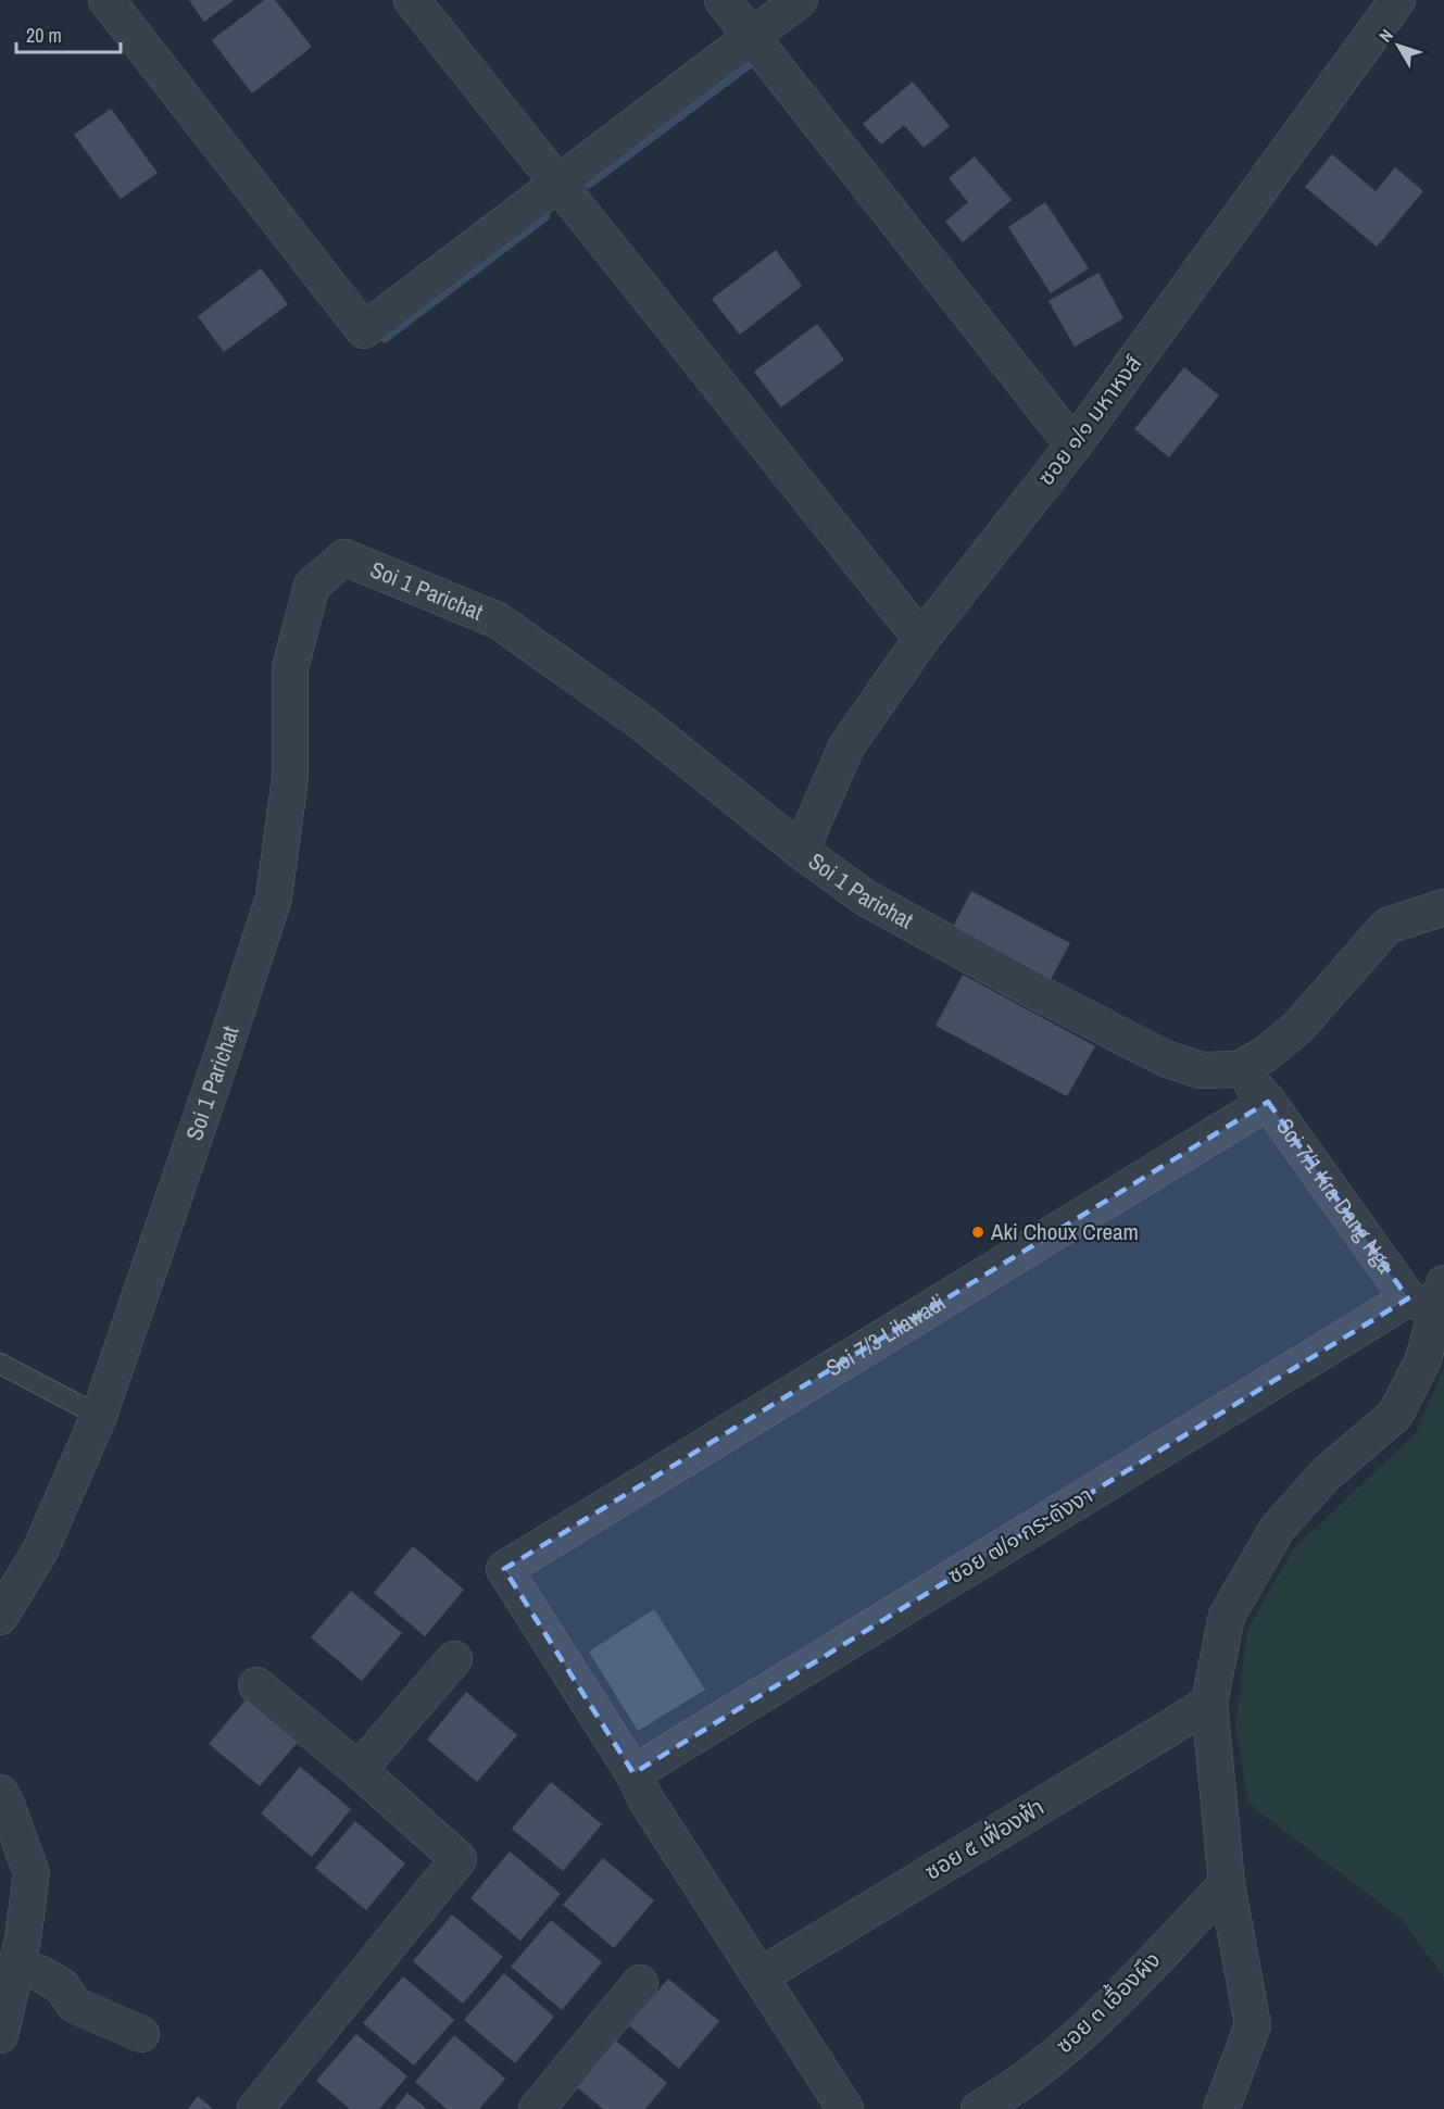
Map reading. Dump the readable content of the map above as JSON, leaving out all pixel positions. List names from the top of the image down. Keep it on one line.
{"streets":{"street":["ซอย ๑/๑ มหาหงส์","Soi 1 Parichat","Soi 7/1 Kra Dang Nga","Soi 7/3 Lilawadi","ซอย ๗/๑ กระดังงา","ซอย ๕ เฟื่องฟ้า","ซอย ๓ เอื้องผึง"]},"crossings":[["ซอย ๑/๑ มหาหงส์","Soi 1 Parichat"],["Soi 1 Parichat","Soi 7/1 Kra Dang Nga"],["Soi 7/1 Kra Dang Nga","Soi 7/3 Lilawadi"],["Soi 7/1 Kra Dang Nga","ซอย ๗/๑ กระดังงา"],["Soi 7/3 Lilawadi","ซอย ๗/๑ กระดังงา"]],"places":["Aki Choux Cream"],"scale_bar":"20 m","north":"top left"}
